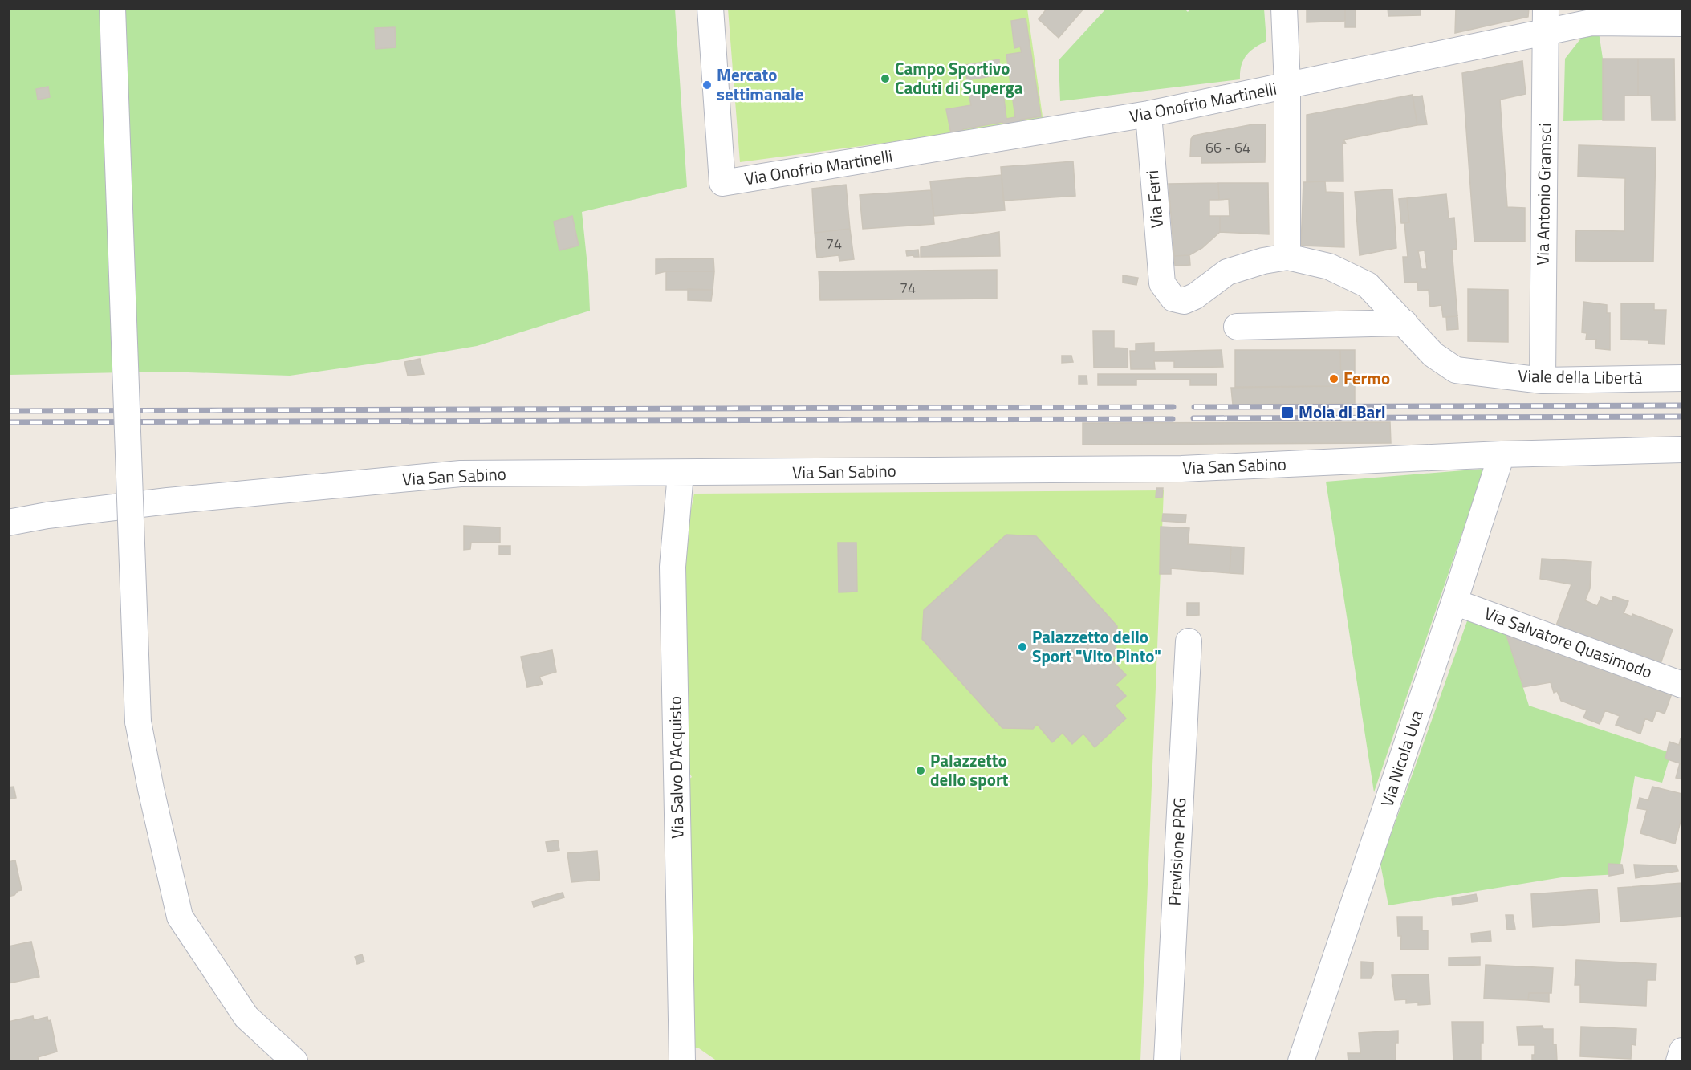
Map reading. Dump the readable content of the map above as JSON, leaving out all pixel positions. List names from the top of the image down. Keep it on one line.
{"streets":{"street":["Via Onofrio Martinelli","Via Antonio Gramsci","Via Ferri","Viale della Libertà","Via San Sabino","Via Salvatore Quasimodo","Via Nicola Uva","Via Salvo D'Acquisto","Previsione PRG"]},"crossings":[["Via Onofrio Martinelli","Via Antonio Gramsci"],["Via Onofrio Martinelli","Via Ferri"],["Via Antonio Gramsci","Viale della Libertà"],["Via Ferri","Viale della Libertà"],["Via San Sabino","Via Nicola Uva"],["Via San Sabino","Via Salvo D'Acquisto"],["Via Salvatore Quasimodo","Via Nicola Uva"]],"places":{"other":["Campo Sportivo Caduti di Superga","Mercato settimanale","Fermo","Palazzetto dello Sport \"Vito Pinto\"","Palazzetto dello sport"],"transit":["Mola di Bari"]},"house_numbers":["66 - 64","74","74"]}
